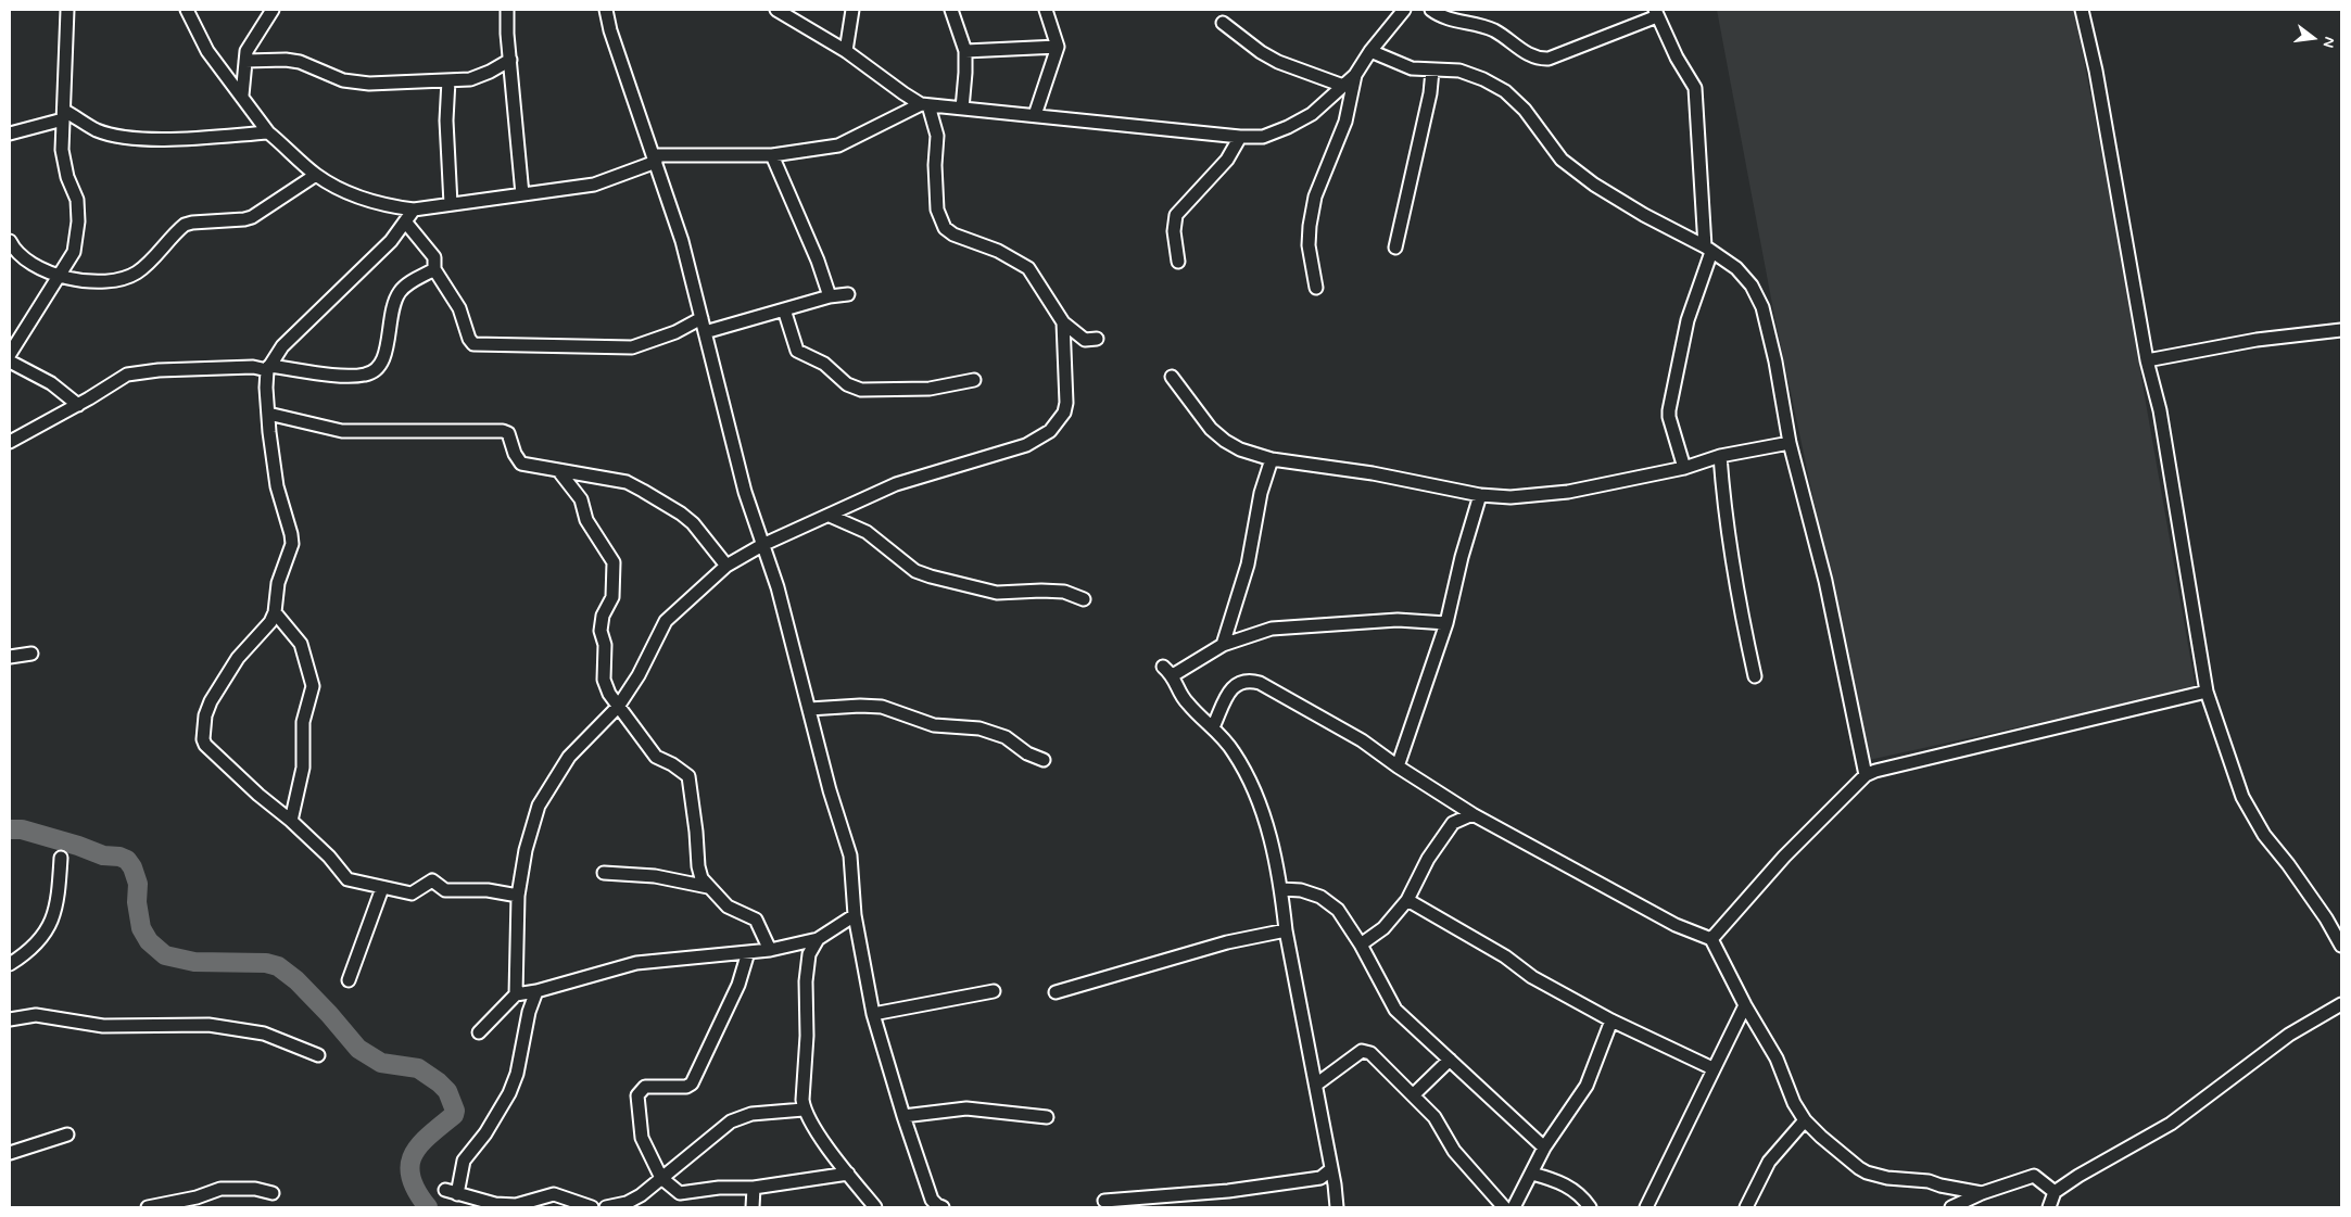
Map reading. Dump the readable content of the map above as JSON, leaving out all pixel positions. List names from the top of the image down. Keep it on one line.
{"north":"right"}
